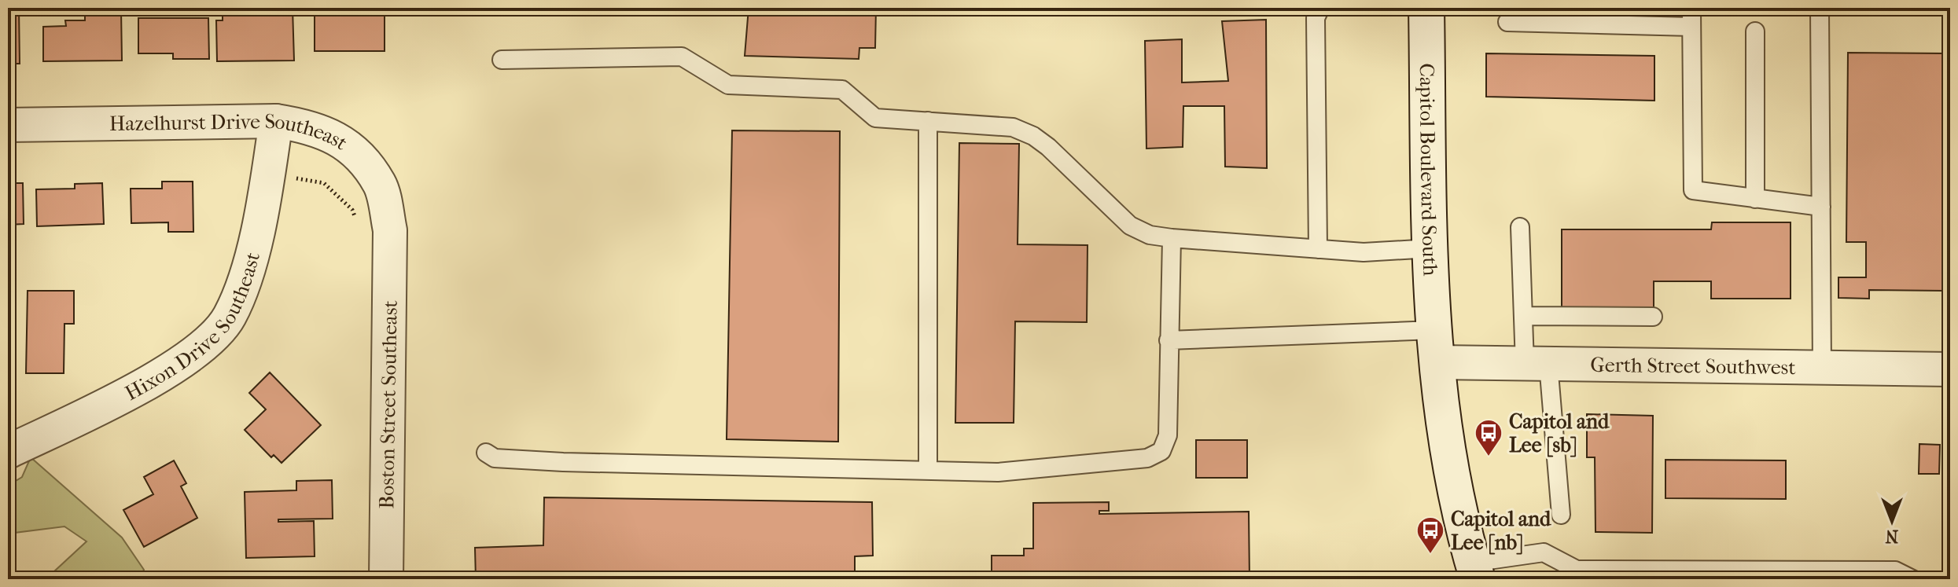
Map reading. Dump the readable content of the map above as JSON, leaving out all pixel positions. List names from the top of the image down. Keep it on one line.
{"streets":{"main road":["Capitol Boulevard South"],"street":["Hazelhurst Drive Southeast","Hixon Drive Southeast","Gerth Street Southwest","Boston Street Southeast"]},"crossings":[["Hazelhurst Drive Southeast","Hixon Drive Southeast"],["Hazelhurst Drive Southeast","Boston Street Southeast"],["Capitol Boulevard South","Gerth Street Southwest"]],"places":{"bus stop":["Capitol and Lee [sb]","Capitol and Lee [nb]"]},"north":"bottom"}
